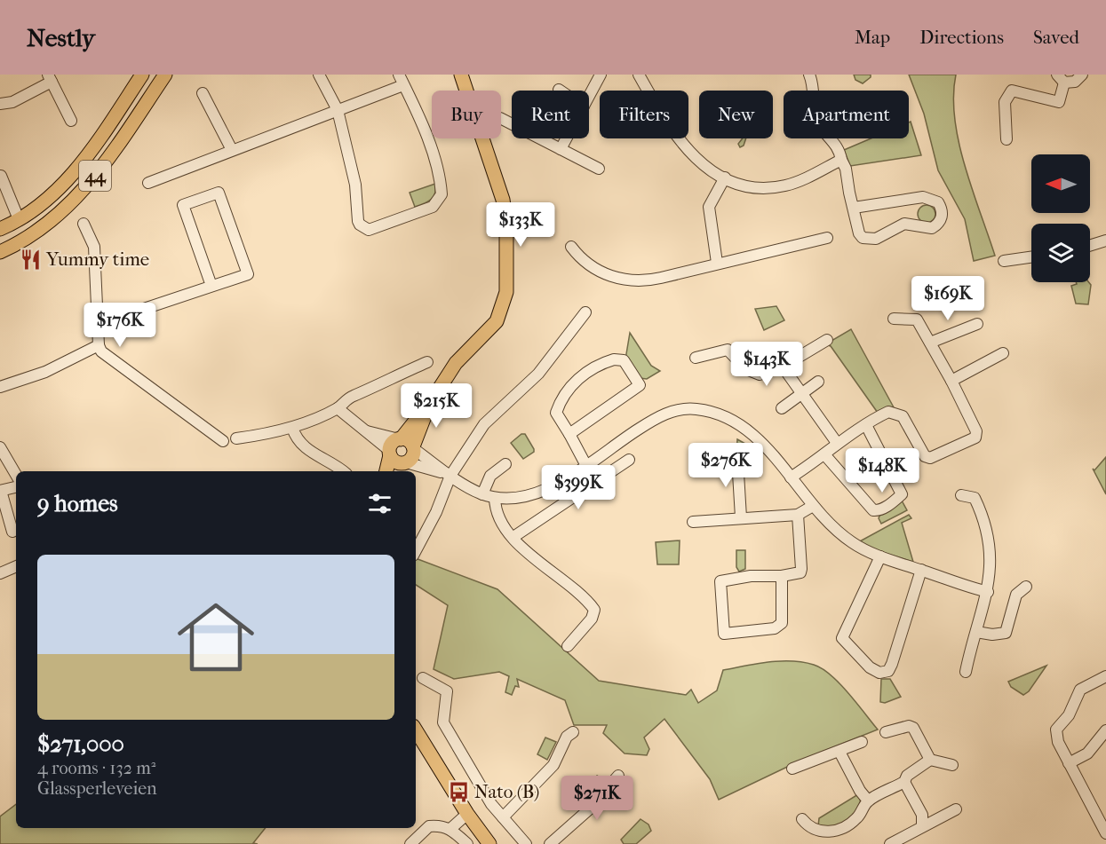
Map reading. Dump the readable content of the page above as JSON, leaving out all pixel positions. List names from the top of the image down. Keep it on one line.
{"streets":{"main road":["44"]},"places":{"restaurant":["Yummy time"],"bus stop":["Nato (B)"]},"north":"left","page":{"header":"Nestly","nav":["Map","Directions","Saved"],"chip":["Buy","Rent","Filters","New","Apartment"],"price":["$133K","$169K","$176K","$143K","$215K","$276K","$148K","$399K","$271K"],"heading":"9 homes","list":[{"name":"$271,000","note":"4 rooms · 132 m² · Glassperleveien"}]}}
